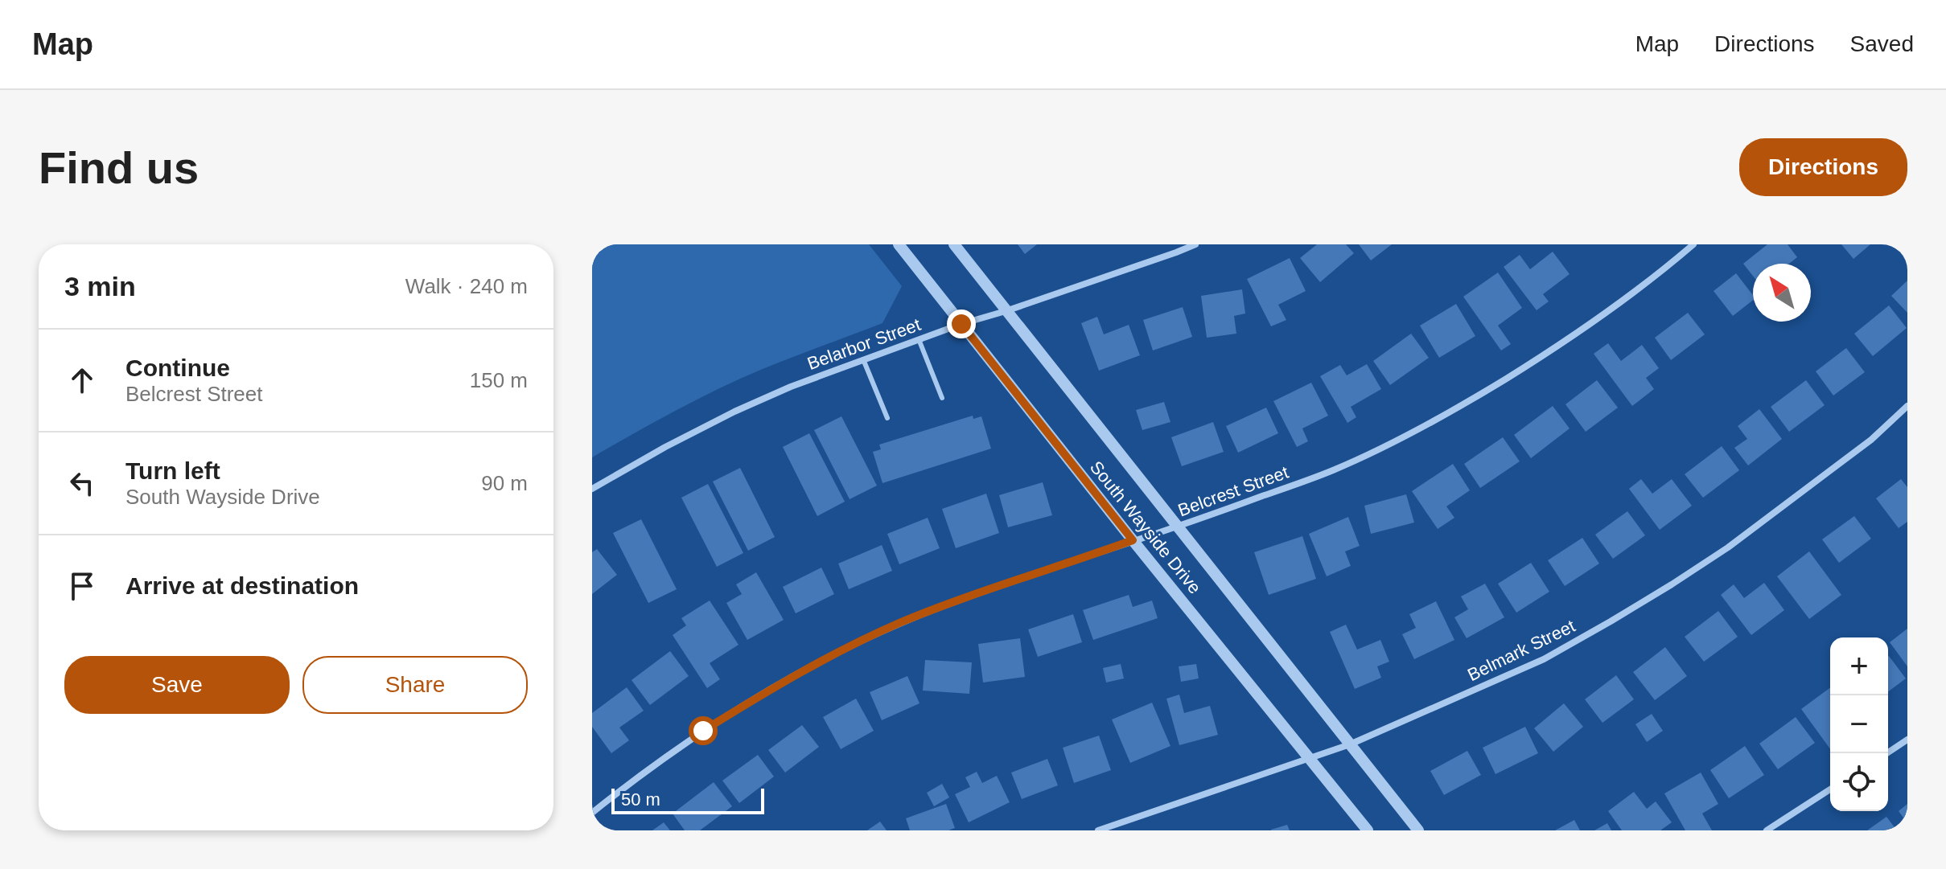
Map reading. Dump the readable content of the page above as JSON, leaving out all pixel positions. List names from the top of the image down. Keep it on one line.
{"streets":{"street":["Belarbor Street","Belcrest Street","South Wayside Drive","Belmark Street"]},"crossings":[["Belarbor Street","South Wayside Drive"],["Belcrest Street","South Wayside Drive"],["South Wayside Drive","Belmark Street"]],"scale_bar":"50 m","north":"top left","page":{"header":"Map","nav":["Map","Directions","Saved"],"buttons":["Directions",["Save","Share"]],"title":"Find us","heading":["3 min","Walk · 240 m"],"list":[["Continue","Belcrest Street","150 m"],["Turn left","South Wayside Drive","90 m"],"Arrive at destination"],"map_buttons":["+","−"],"scale":"50 m"}}
